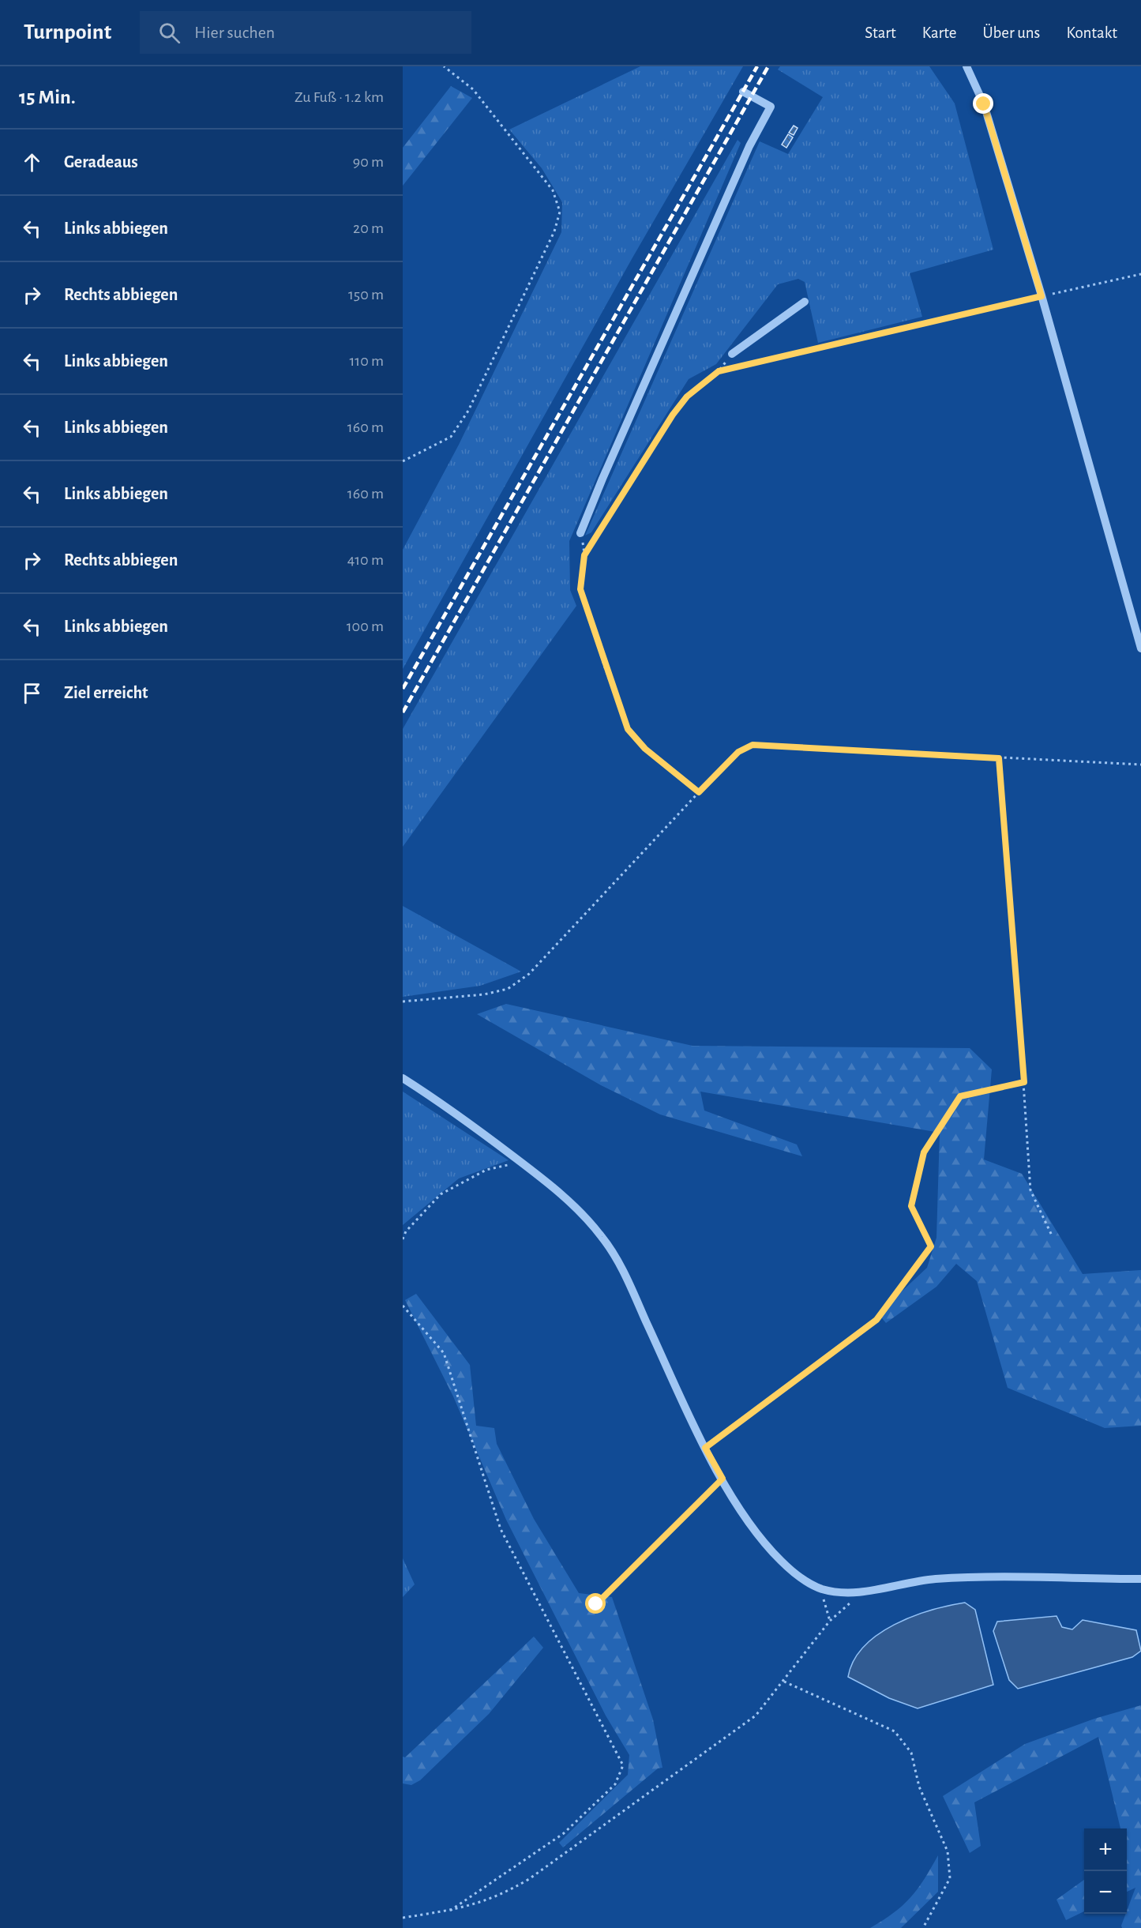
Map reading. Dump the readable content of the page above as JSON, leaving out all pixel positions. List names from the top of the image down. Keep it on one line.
{"page":{"header":"Turnpoint","search":"Hier suchen","nav":["Start","Karte","Über uns","Kontakt"],"heading":["15 Min.","Zu Fuß · 1.2 km"],"list":[["Geradeaus","90 m"],["Links abbiegen","20 m"],["Rechts abbiegen","150 m"],["Links abbiegen","110 m"],["Links abbiegen","160 m"],["Links abbiegen","160 m"],["Rechts abbiegen","410 m"],["Links abbiegen","100 m"],"Ziel erreicht"],"map_buttons":["+","−"]}}
